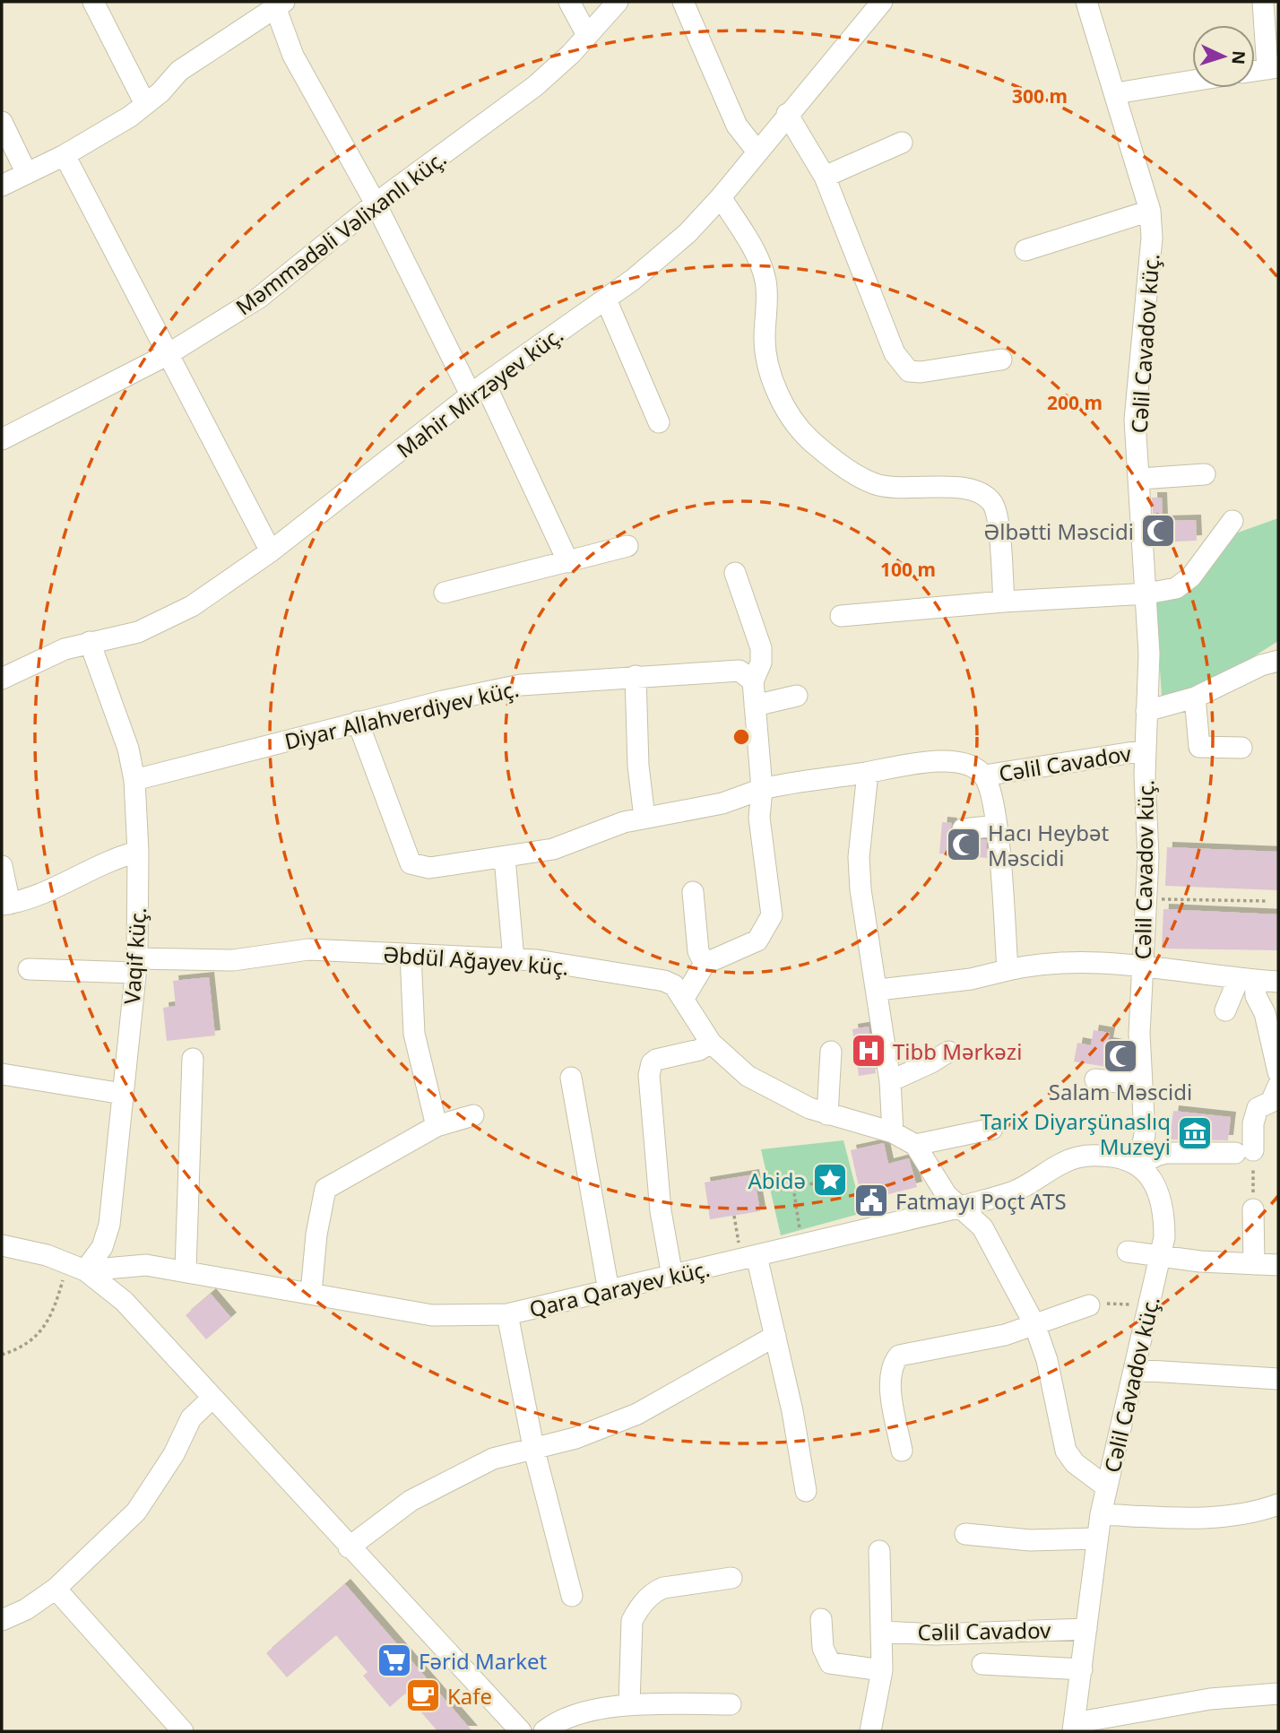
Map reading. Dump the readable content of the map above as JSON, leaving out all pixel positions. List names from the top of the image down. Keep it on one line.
{"streets":{"street":["Məmmədəli Vəlixanlı küç.","Cəlil Cavadov küç.","Mahir Mirzəyev küç.","Diyar Allahverdiyev küç.","Cəlil Cavadov","Vaqif küç.","Əbdül Ağayev küç.","Qara Qarayev küç."]},"crossings":[["Cəlil Cavadov küç.","Cəlil Cavadov"],["Cəlil Cavadov küç.","Əbdül Ağayev küç."],["Cəlil Cavadov küç.","Qara Qarayev küç."],["Mahir Mirzəyev küç.","Vaqif küç."],["Diyar Allahverdiyev küç.","Vaqif küç."],["Vaqif küç.","Əbdül Ağayev küç."],["Vaqif küç.","Qara Qarayev küç."],["Əbdül Ağayev küç.","Qara Qarayev küç."]],"places":{"mosque":["Əlbətti Məscidi","Hacı Heybət Məscidi","Salam Məscidi"],"hospital":["Tibb Mərkəzi"],"museum":["Tarix Diyarşünaslıq Muzeyi"],"place":["Abidə"],"public building":["Fatmayı Poçt ATS"],"supermarket":["Fərid Market"],"cafe":["Kafe"]},"north":"right","rings":["300 m","200 m","100 m"]}
